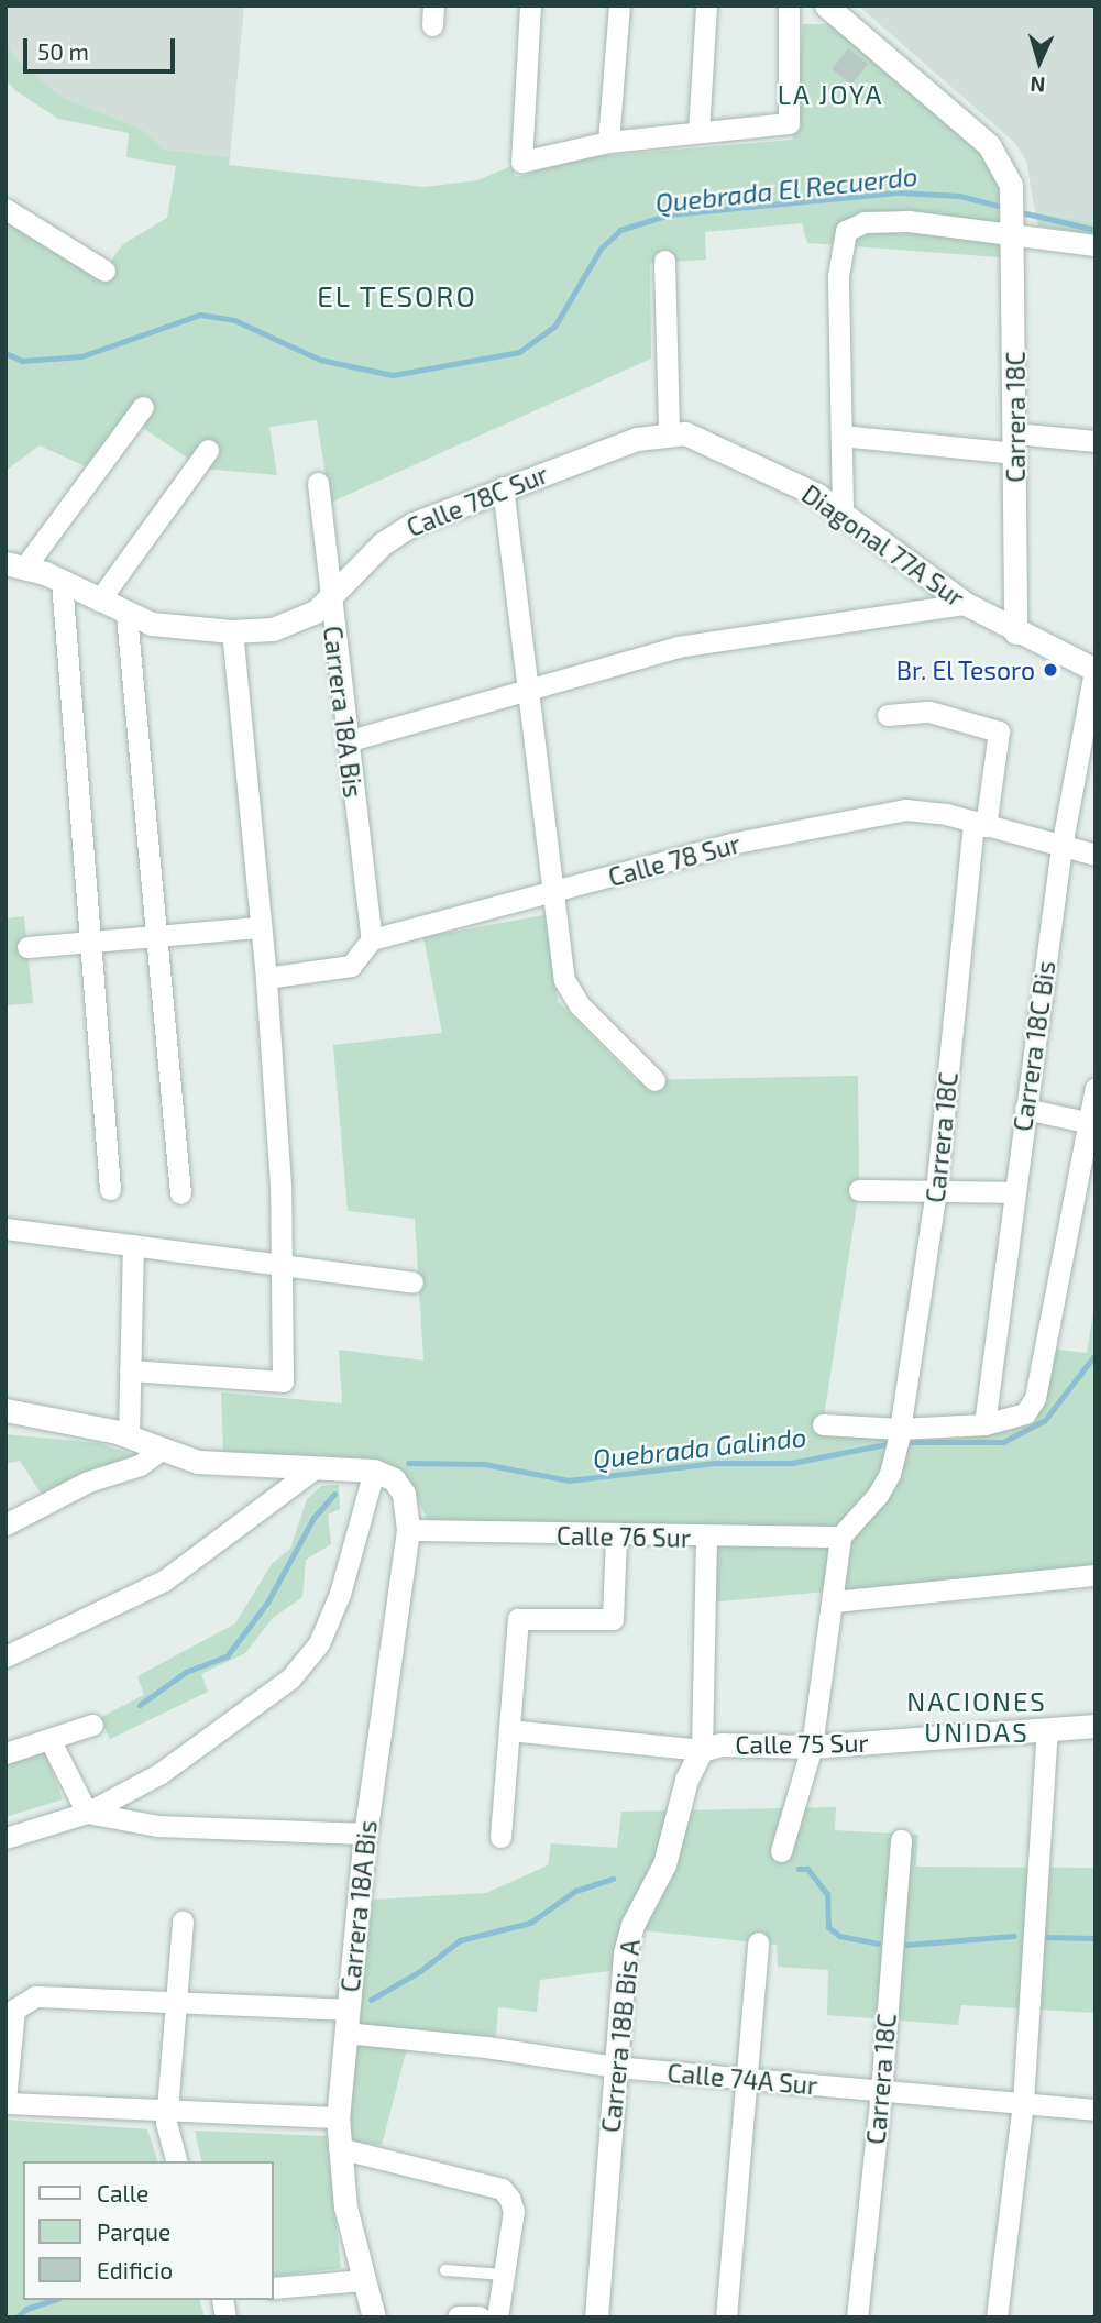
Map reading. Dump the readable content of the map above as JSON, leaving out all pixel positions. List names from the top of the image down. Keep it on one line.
{"streets":{"street":["Carrera 18C","Calle 78C Sur","Diagonal 77A Sur","Carrera 18A Bis","Calle 78 Sur","Carrera 18C Bis","Calle 76 Sur","Calle 75 Sur","Carrera 18B Bis A","Calle 74A Sur"]},"crossings":[["Carrera 18C","Diagonal 77A Sur"],["Carrera 18C","Calle 78 Sur"],["Carrera 18C","Calle 76 Sur"],["Carrera 18C","Calle 74A Sur"],["Calle 78C Sur","Diagonal 77A Sur"],["Calle 78C Sur","Carrera 18A Bis"],["Diagonal 77A Sur","Carrera 18C Bis"],["Carrera 18A Bis","Calle 78 Sur"],["Carrera 18A Bis","Calle 76 Sur"],["Carrera 18A Bis","Calle 74A Sur"],["Calle 78 Sur","Carrera 18C Bis"],["Calle 76 Sur","Carrera 18B Bis A"],["Calle 75 Sur","Carrera 18B Bis A"],["Carrera 18B Bis A","Calle 74A Sur"]],"districts":["LA JOYA","EL TESORO","NACIONES UNIDAS"],"water":["Quebrada El Recuerdo","Quebrada Galindo"],"places":["Br. El Tesoro"],"legend":["Calle","Parque","Edificio"],"scale_bar":"50 m","north":"bottom"}
